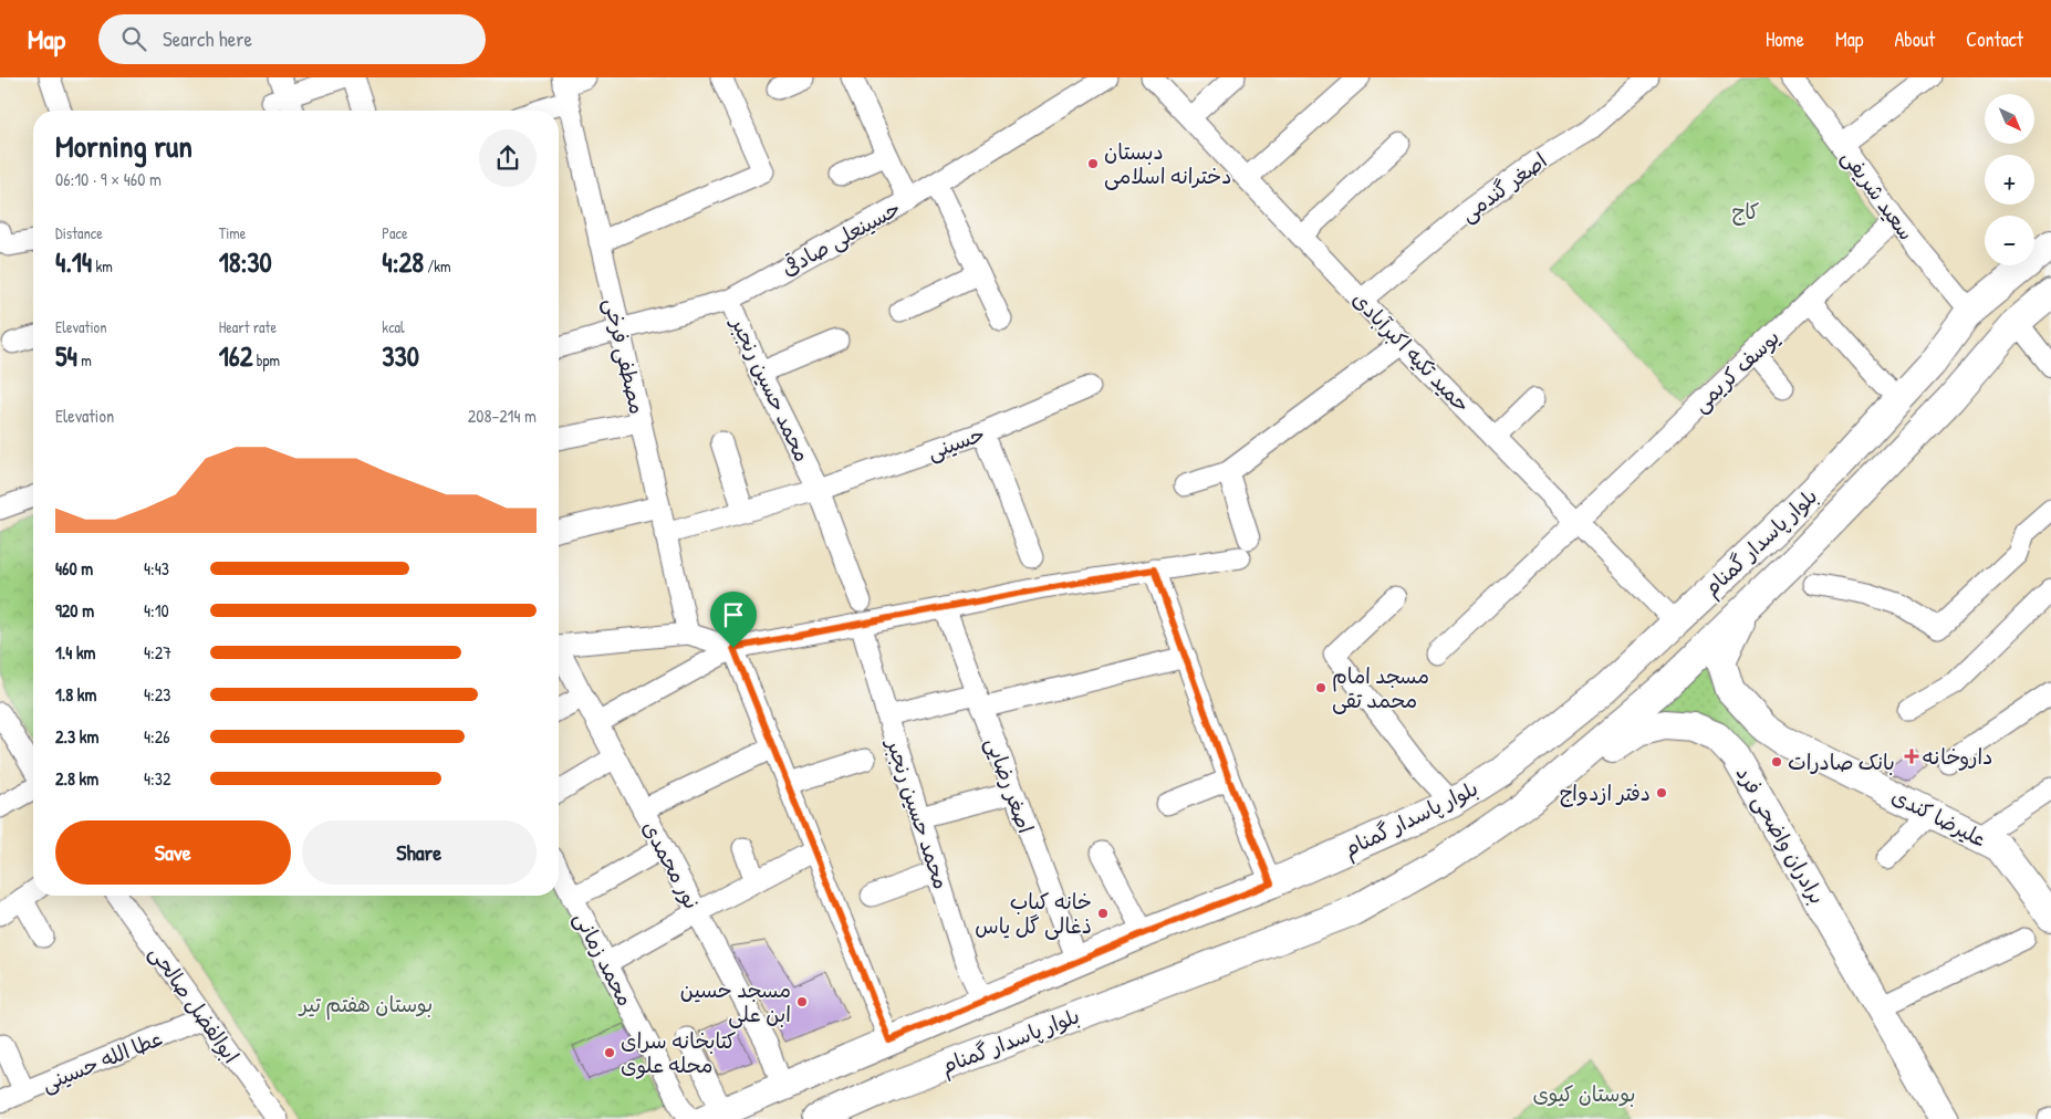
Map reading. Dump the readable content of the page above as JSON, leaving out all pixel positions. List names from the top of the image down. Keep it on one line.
{"streets":{"main road":["بلوار پاسدار گمنام","علیرضا کندی","برادران واضحی فرد"],"street":["اصغر گندمی","سعید شریفی","حسینعلی صادقی","حمید تکیه اکبرآبادی","مصطفی فرخی","یوسف کریمی","محمد حسین رنجبر","حسینی","اصغر رضایی","نور محمدی","محمد زمانی","ابوالفضل صالحی","عطا الله حسینی"]},"crossings":[["اصغر گندمی","حمید تکیه اکبرآبادی"],["سعید شریفی","یوسف کریمی"],["سعید شریفی","بلوار پاسدار گمنام"],["حسینعلی صادقی","مصطفی فرخی"],["حسینعلی صادقی","محمد حسین رنجبر"],["حمید تکیه اکبرآبادی","یوسف کریمی"],["حمید تکیه اکبرآبادی","بلوار پاسدار گمنام"],["مصطفی فرخی","حسینی"],["محمد حسین رنجبر","حسینی"],["محمد حسین رنجبر","بلوار پاسدار گمنام"],["بلوار پاسدار گمنام","اصغر رضایی"],["بلوار پاسدار گمنام","علیرضا کندی"],["بلوار پاسدار گمنام","برادران واضحی فرد"],["بلوار پاسدار گمنام","نور محمدی"],["ابوالفضل صالحی","عطا الله حسینی"]],"parks":["کاج","بوستان هفتم تیر","بوستان کیوی"],"places":{"other":["دبستان دخترانه اسلامی","مسجد امام محمد تقی","بانک صادرات","دفتر ازدواج","خانه کباب ذغالی گل یاس","مسجد حسین ابن علی","کتابخانه سرای محله علوی"],"health":["داروخانه"]},"north":"bottom right","page":{"header":"Map","search":"Search here","nav":["Home","Map","About","Contact"],"map_buttons":["+","−"],"heading":["Morning run","06:10 · 9 × 460 m"],"stats":[["Distance","4.14 km"],["Time","18:30"],["Pace","4:28 /km"],["Elevation","54 m"],["Heart rate","162 bpm"],["kcal","330"]],"chart":["Elevation","208–214 m"],"list":[{"name":"460 m","note":"4:43"},{"name":"920 m","note":"4:10"},{"name":"1.4 km","note":"4:27"},{"name":"1.8 km","note":"4:23"},{"name":"2.3 km","note":"4:26"},{"name":"2.8 km","note":"4:32"}],"buttons":["Save","Share"]}}
